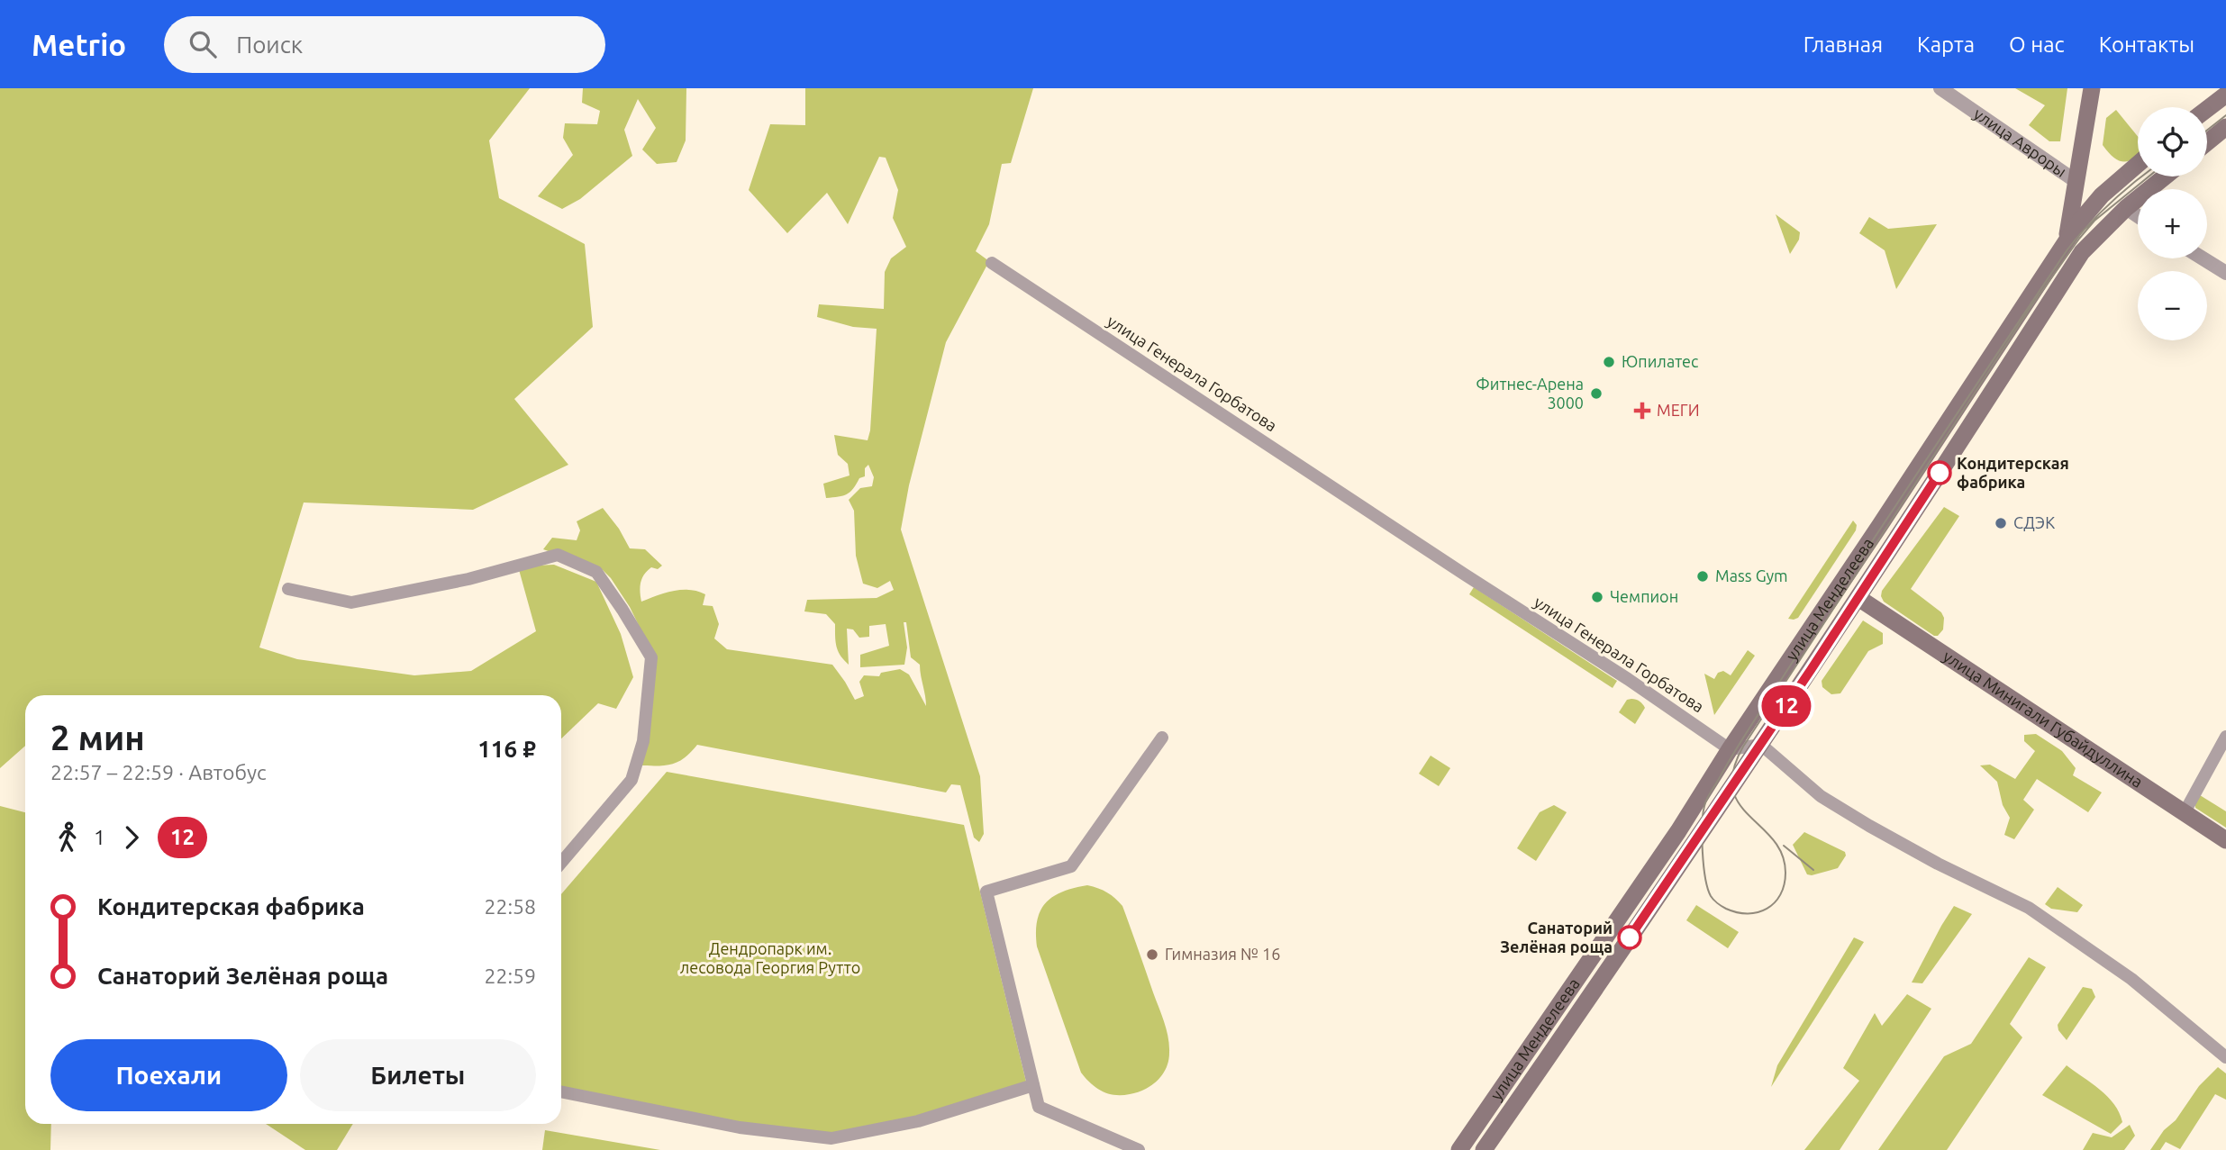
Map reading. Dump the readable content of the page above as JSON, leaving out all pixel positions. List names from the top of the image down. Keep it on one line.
{"streets":{"main road":["улица Авроры","улица Менделеева","улица Минигали Губайдуллина"],"street":["улица Генерала Горбатова"]},"crossings":[["улица Авроры","улица Менделеева"],["улица Генерала Горбатова","улица Менделеева"],["улица Менделеева","улица Минигали Губайдуллина"]],"parks":["Дендропарк им. лесовода Георгия Рутто"],"places":{"other":["Юпилатес","Фитнес-Арена 3000","Кондитерская фабрика","СДЭК","Mass Gym","Чемпион","Санаторий Зелёная роща","Гимназия № 16"],"health":["МЕГИ"]},"lines":["bus line 12"],"page":{"header":"Metrio","search":"Поиск","nav":["Главная","Карта","О нас","Контакты"],"on_map":"12","map_buttons":["+","−"],"heading":["2 мин","22:57 – 22:59 · Автобус","116 ₽"],"legs":["1","12"],"list":[{"name":"Кондитерская фабрика","value":"22:58"},{"name":"Санаторий Зелёная роща","value":"22:59"}],"buttons":["Поехали","Билеты"]}}
